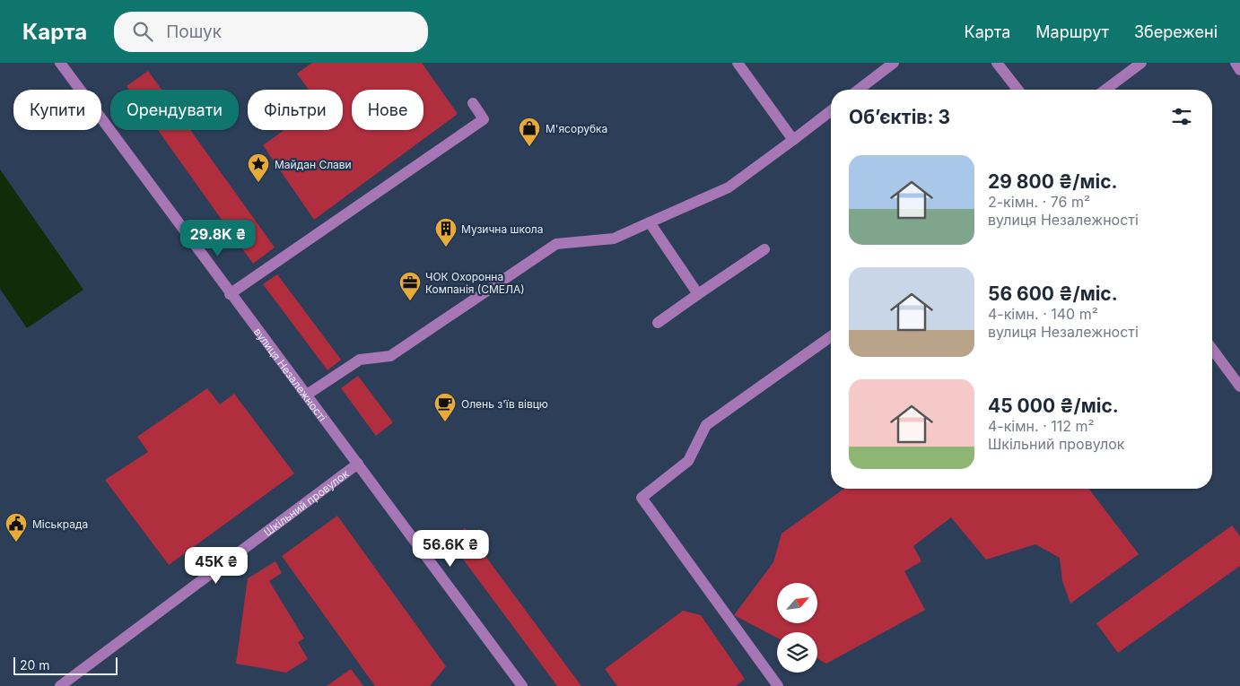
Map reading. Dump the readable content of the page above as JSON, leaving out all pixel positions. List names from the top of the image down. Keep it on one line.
{"streets":{"street":["вулиця Незалежності","Шкільний провулок"]},"crossings":[["вулиця Незалежності","Шкільний провулок"]],"places":{"shop":["М'ясорубка"],"place":["Майдан Слави"],"building":["Музична школа"],"office":["ЧОК Охоронна Компанія (СМЕЛА)"],"cafe":["Олень з'їв вівцю"],"public building":["Міськрада"]},"scale_bar":"20 m","north":"top right","page":{"header":"Карта","search":"Пошук","nav":["Карта","Маршрут","Збережені"],"chip":["Купити","Орендувати","Фільтри","Нове"],"heading":"Об’єктів: 3","list":[{"name":"29 800 ₴/міс.","note":"2-кімн. · 76 m² · вулиця Незалежності"},{"name":"56 600 ₴/міс.","note":"4-кімн. · 140 m² · вулиця Незалежності"},{"name":"45 000 ₴/міс.","note":"4-кімн. · 112 m² · Шкільний провулок"}],"price":["29.8K ₴","56.6K ₴","45K ₴"],"scale":"20 m"}}
